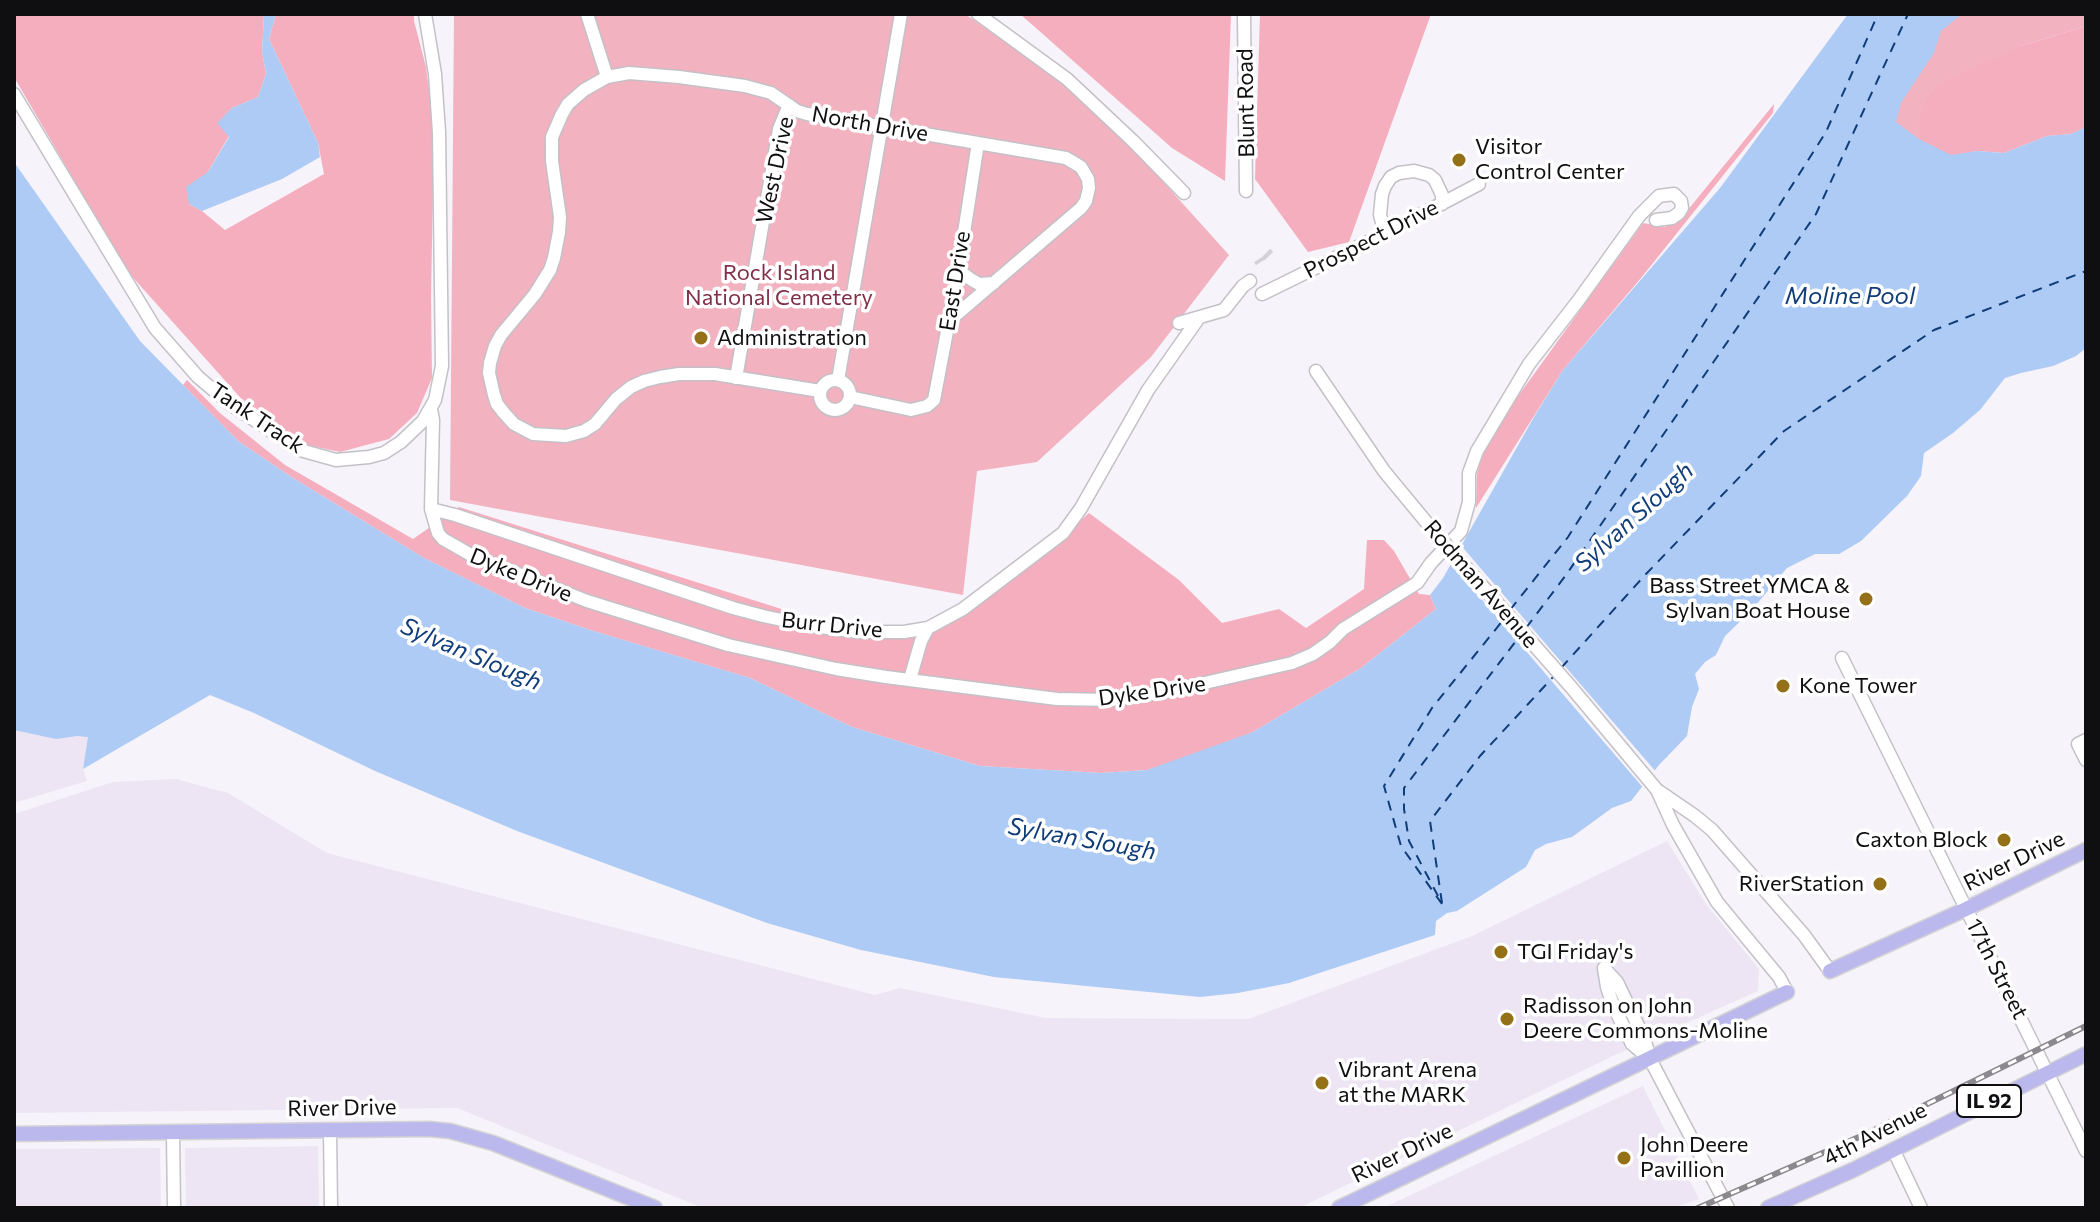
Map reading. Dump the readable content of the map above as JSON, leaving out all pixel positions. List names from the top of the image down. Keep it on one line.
{"streets":{"main road":["River Drive","IL 92","4th Avenue"],"street":["Blunt Road","North Drive","West Drive","Prospect Drive","East Drive","Tank Track","Dyke Drive","Rodman Avenue","Burr Drive","17th Street"]},"crossings":[["North Drive","West Drive"],["North Drive","East Drive"],["Tank Track","Dyke Drive"],["Dyke Drive","Burr Drive"],["River Drive","17th Street"],["17th Street","4th Avenue"]],"water":["Moline Pool","Sylvan Slough"],"parks":["Rock Island National Cemetery"],"places":["Visitor Control Center","Administration","Bass Street YMCA & Sylvan Boat House","Kone Tower","Caxton Block","RiverStation","TGI Friday's","Radisson on John Deere Commons-Moline","Vibrant Arena at the MARK","John Deere Pavillion"]}
